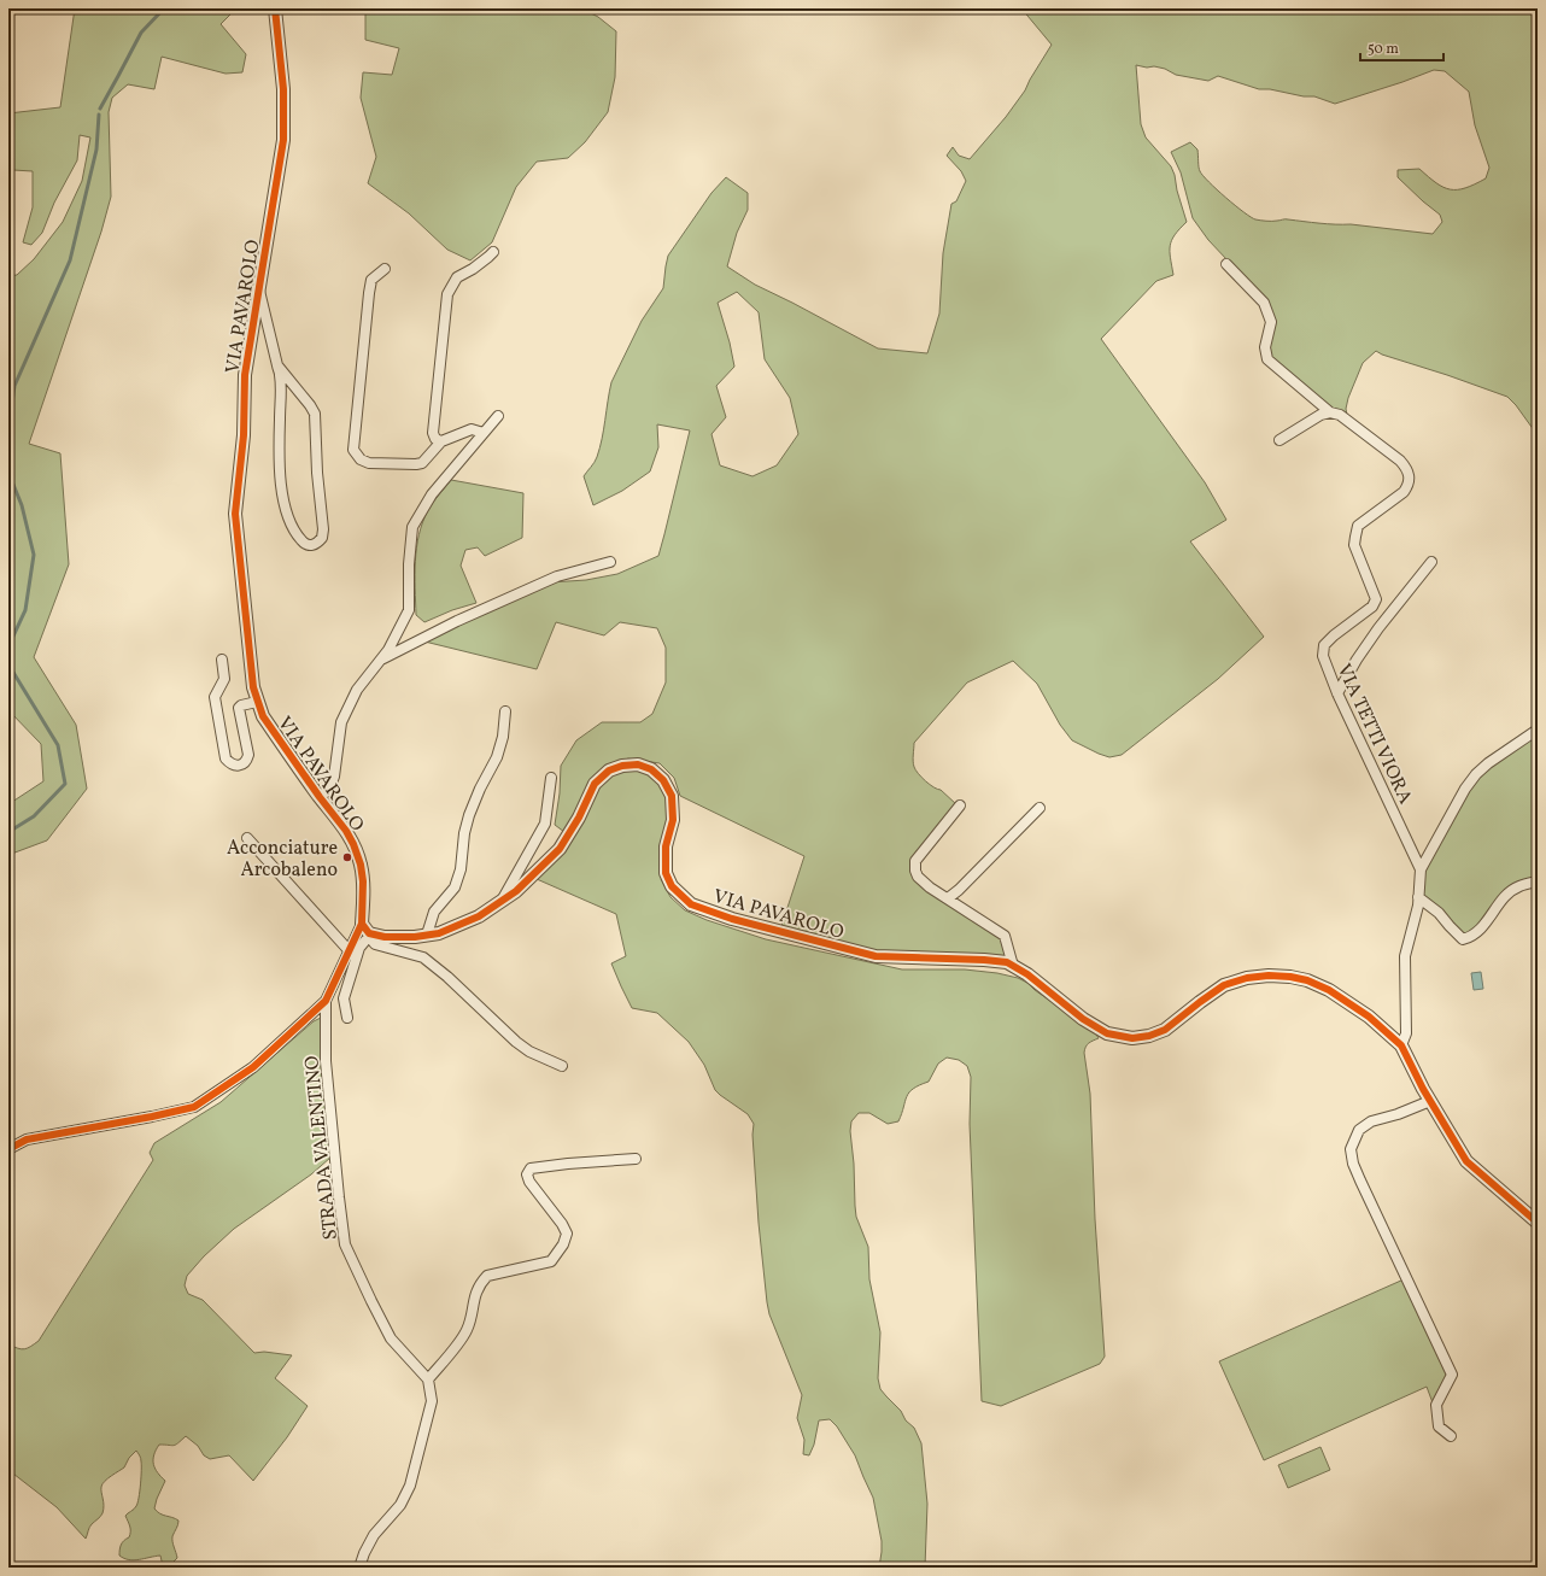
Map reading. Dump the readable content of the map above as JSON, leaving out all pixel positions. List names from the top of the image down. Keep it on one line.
{"streets":{"street":["VIA PAVAROLO","VIA TETTI VIORA","STRADA VALENTINO"]},"places":["Acconciature Arcobaleno"],"scale_bar":"50 m"}
